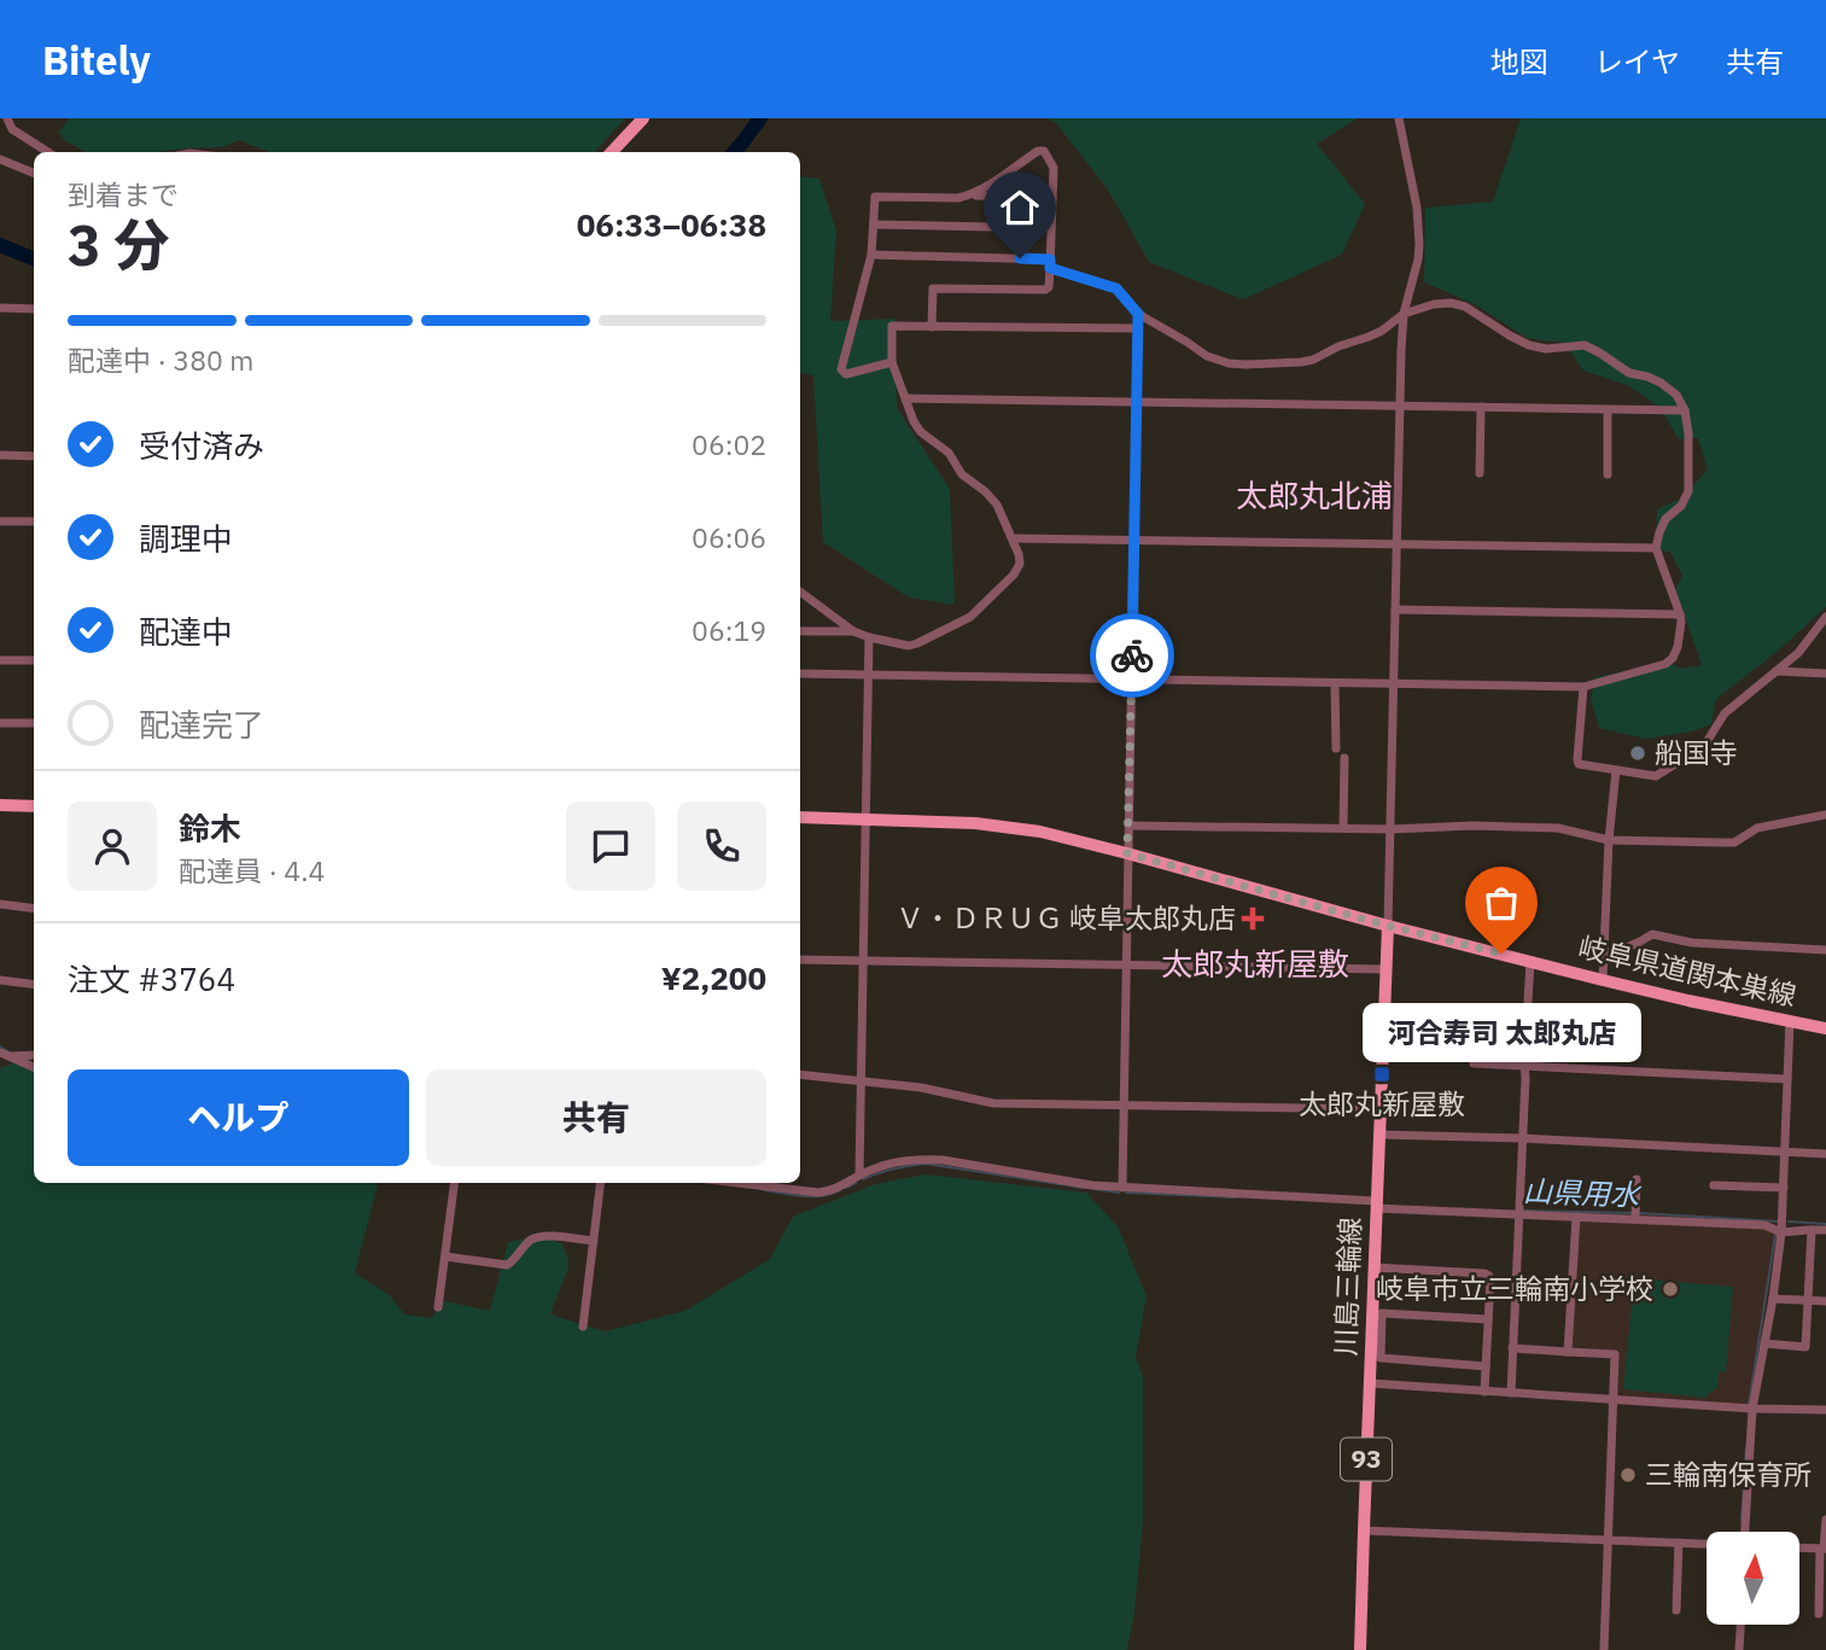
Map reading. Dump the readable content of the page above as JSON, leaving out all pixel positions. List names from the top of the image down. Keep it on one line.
{"streets":{"main road":["岐阜県道関本巣線","川島三輪線","93"]},"crossings":[["岐阜県道関本巣線","川島三輪線"]],"districts":["太郎丸北浦","太郎丸新屋敷"],"water":["山県用水"],"places":{"other":["船国寺","河合寿司 太郎丸店","岐阜市立三輪南小学校","三輪南保育所"],"health":["Ｖ・ＤＲＵＧ 岐阜太郎丸店"],"transit":["太郎丸新屋敷"]},"north":"top","page":{"header":"Bitely","nav":["地図","レイヤ","共有"],"heading":["3 分","到着まで","06:33–06:38"],"panel":["鈴木","配達員 · 4.4","注文 #3764","¥2,200"],"bar":"配達中 · 380 m","list":[["受付済み","06:02"],["調理中","06:06"],["配達中","06:19"],"配達完了"],"bubble":"河合寿司 太郎丸店","buttons":["ヘルプ","共有"]}}
